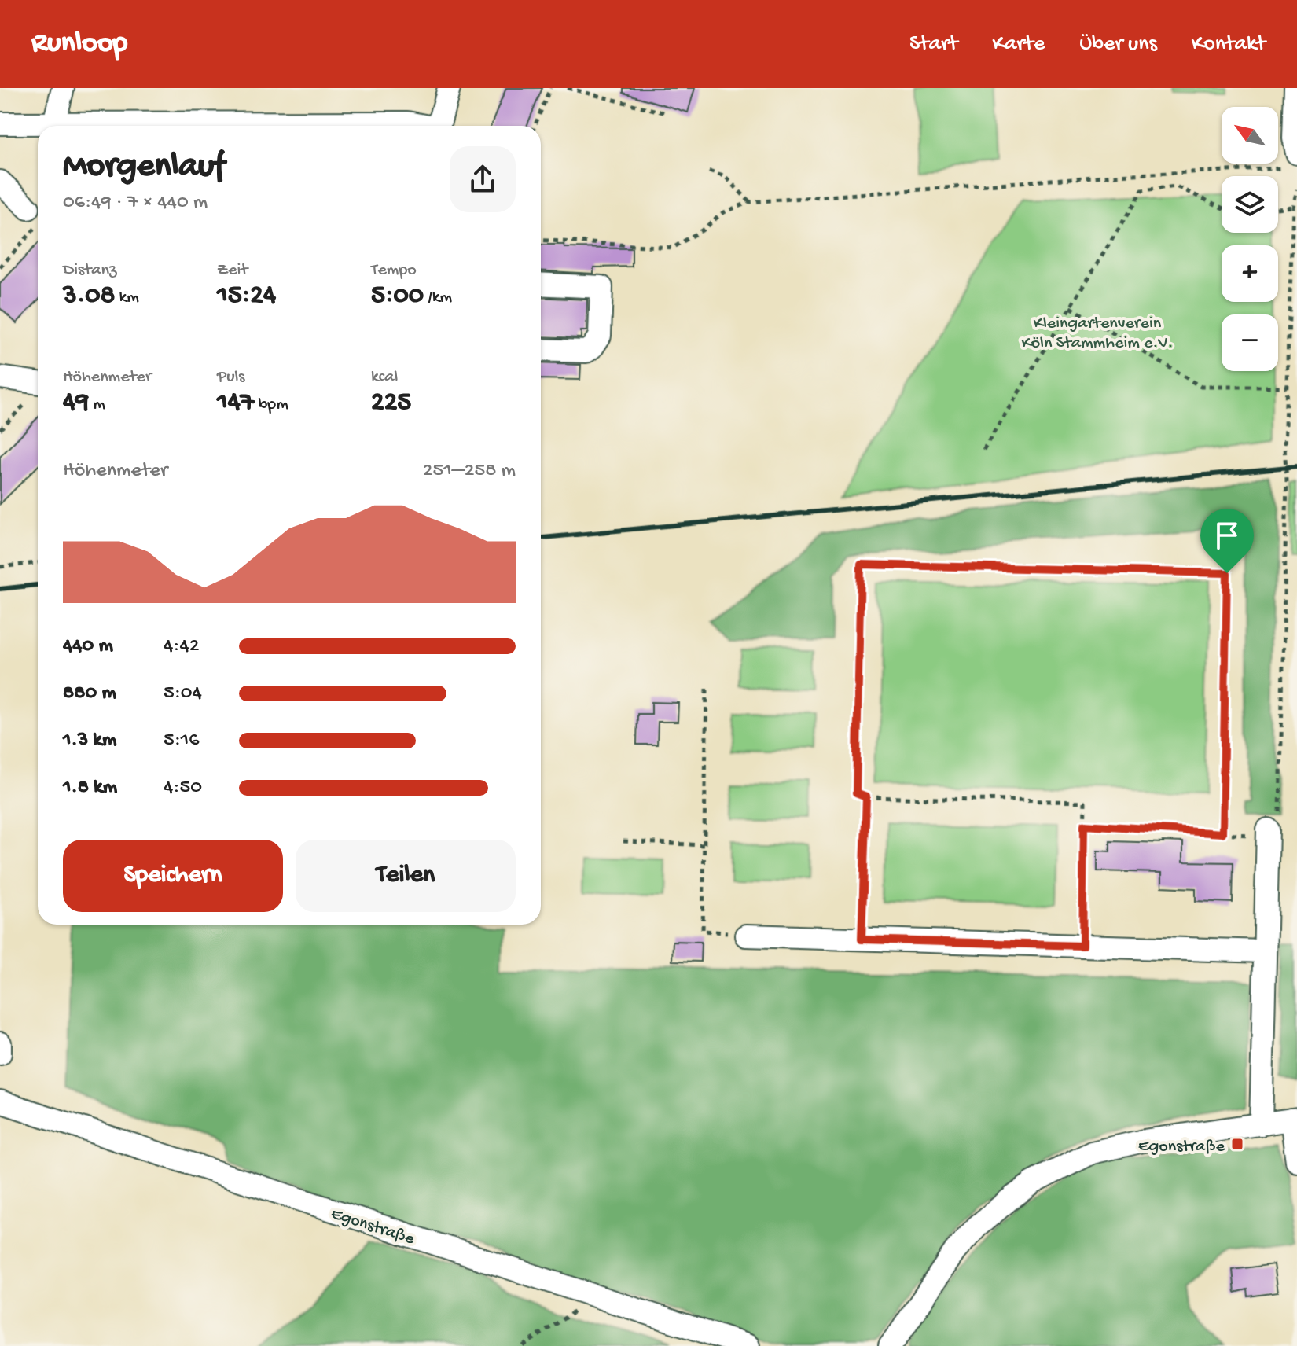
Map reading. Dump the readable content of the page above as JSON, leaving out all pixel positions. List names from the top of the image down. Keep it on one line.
{"streets":{"street":["Egonstraße"]},"parks":["Kleingartenverein Köln Stammheim e.V."],"places":{"transit":["Egonstraße"]},"north":"top left","page":{"header":"Runloop","nav":["Start","Karte","Über uns","Kontakt"],"map_buttons":["+","−"],"heading":["Morgenlauf","06:49 · 7 × 440 m"],"stats":[["Distanz","3.08 km"],["Zeit","15:24"],["Tempo","5:00 /km"],["Höhenmeter","49 m"],["Puls","147 bpm"],["kcal","225"]],"chart":["Höhenmeter","251–258 m"],"list":[{"name":"440 m","note":"4:42"},{"name":"880 m","note":"5:04"},{"name":"1.3 km","note":"5:16"},{"name":"1.8 km","note":"4:50"}],"buttons":["Speichern","Teilen"]}}
